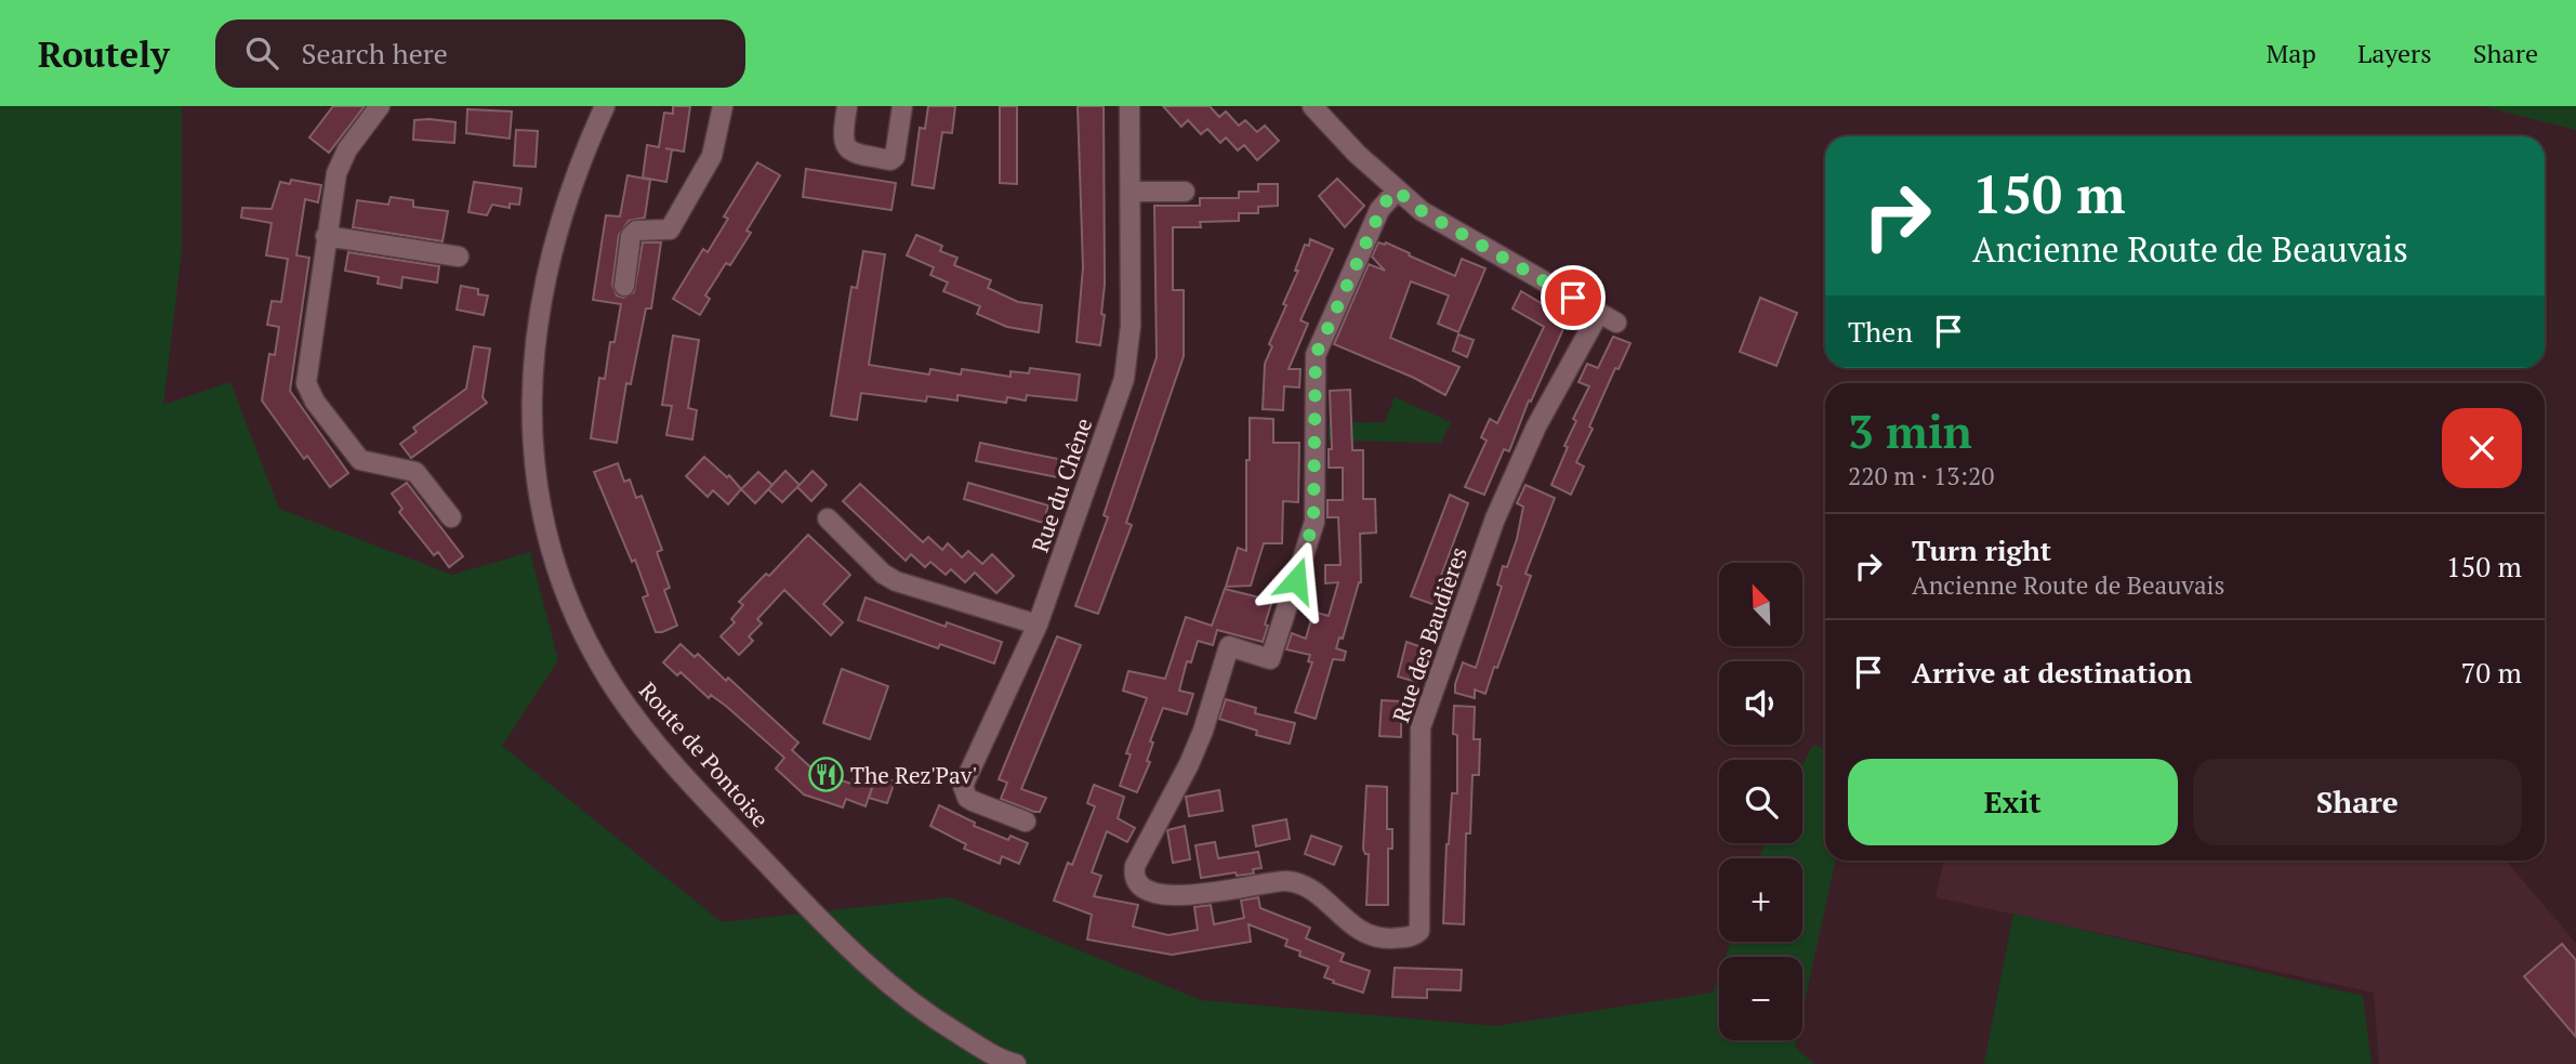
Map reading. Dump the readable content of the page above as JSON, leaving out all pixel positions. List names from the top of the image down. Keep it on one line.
{"streets":{"street":["Rue du Chêne","Rue des Baudières","Route de Pontoise"]},"places":{"restaurant":["The Rez'Pav'"]},"north":"top left","page":{"header":"Routely","search":"Search here","nav":["Map","Layers","Share"],"turn":["150 m","Ancienne Route de Beauvais"],"then":"Then","heading":["3 min","220 m · 13:20"],"list":[{"name":"Turn right","note":"Ancienne Route de Beauvais","value":"150 m"},{"name":"Arrive at destination","value":"70 m"}],"map_buttons":["+","−"],"buttons":["Exit","Share"]}}
